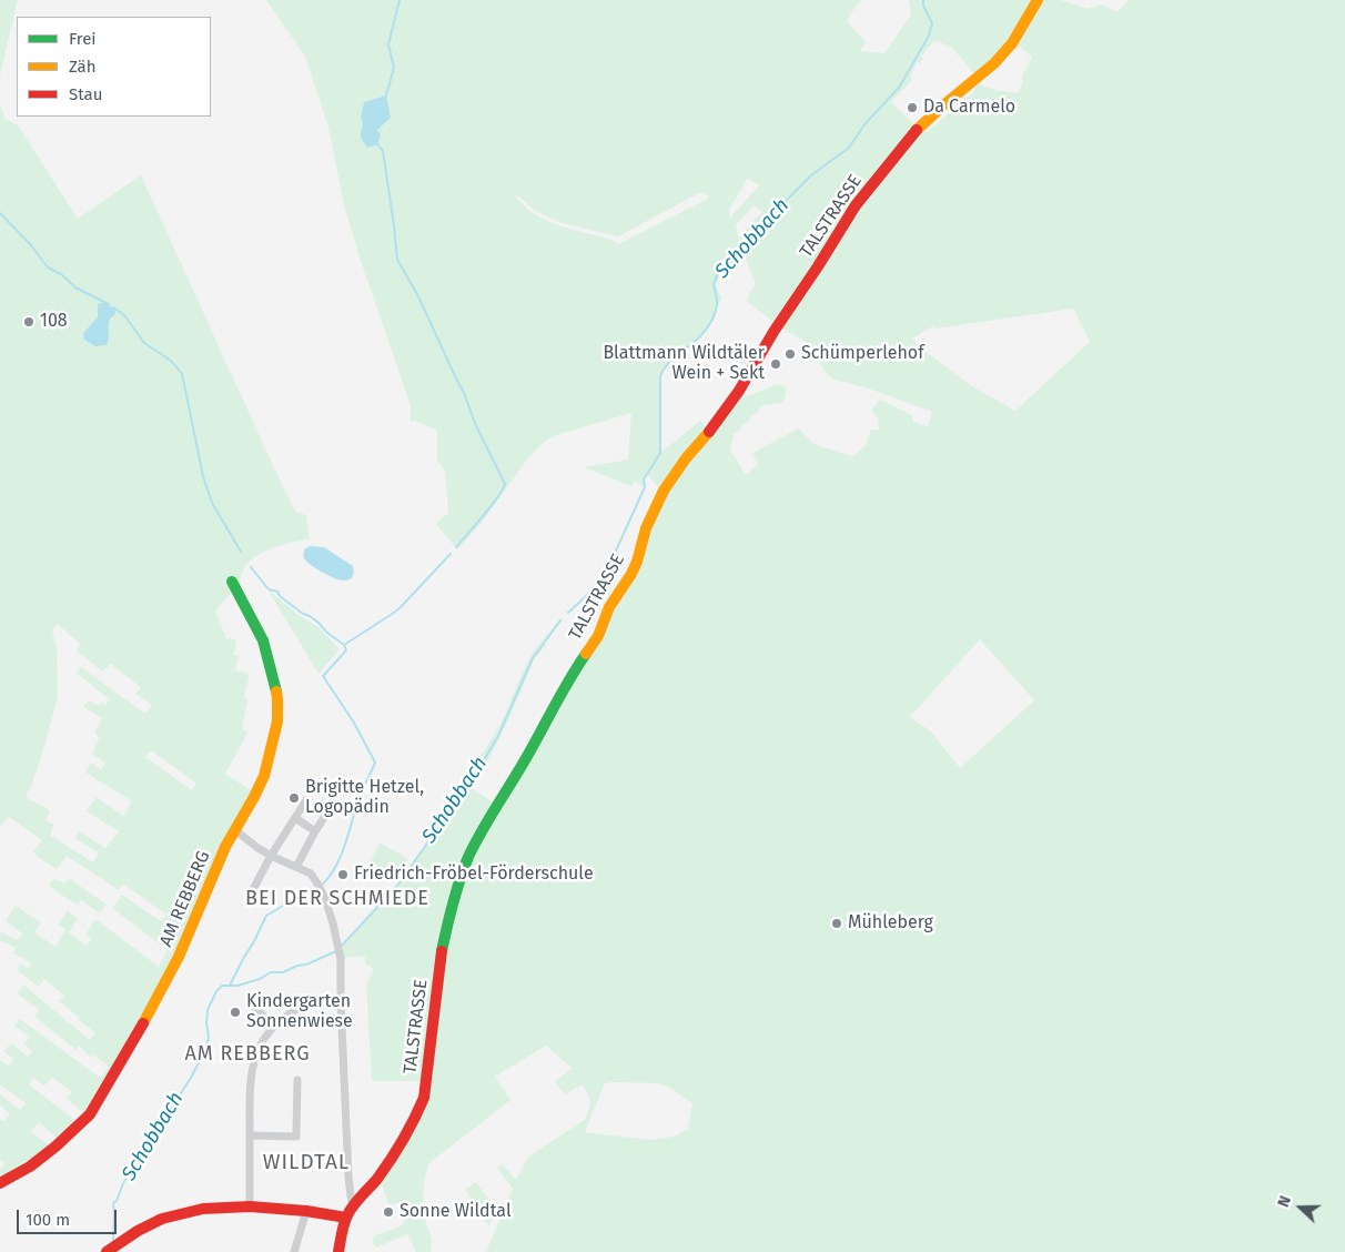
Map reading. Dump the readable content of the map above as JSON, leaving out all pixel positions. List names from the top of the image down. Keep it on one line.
{"streets":{"street":["TALSTRASSE","AM REBBERG"]},"districts":["BEI DER SCHMIEDE","AM REBBERG","WILDTAL"],"water":["Schobbach"],"places":["Da Carmelo","108","Schümperlehof","Blattmann Wildtäler Wein + Sekt","Brigitte Hetzel, Logopädin","Friedrich-Fröbel-Förderschule","Mühleberg","Kindergarten Sonnenwiese","Sonne Wildtal"],"legend":["Frei","Zäh","Stau"],"scale_bar":"100 m","north":"left"}
